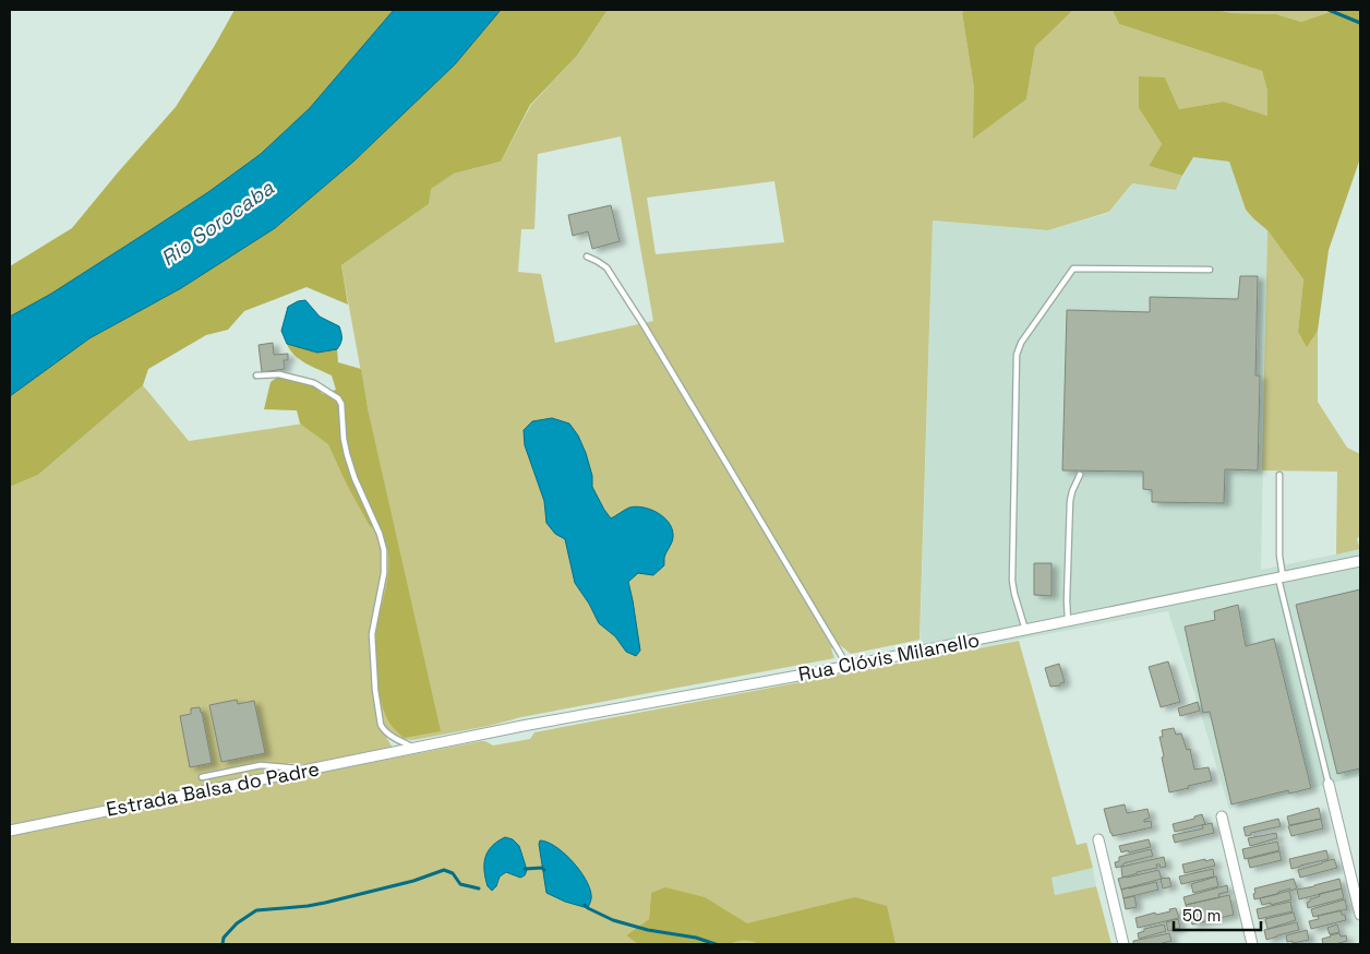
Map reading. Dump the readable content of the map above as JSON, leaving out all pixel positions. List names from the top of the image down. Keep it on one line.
{"streets":{"street":["Rua Clóvis Milanello","Estrada Balsa do Padre"]},"crossings":[["Rua Clóvis Milanello","Estrada Balsa do Padre"]],"water":["Rio Sorocaba"],"scale_bar":"50 m"}
